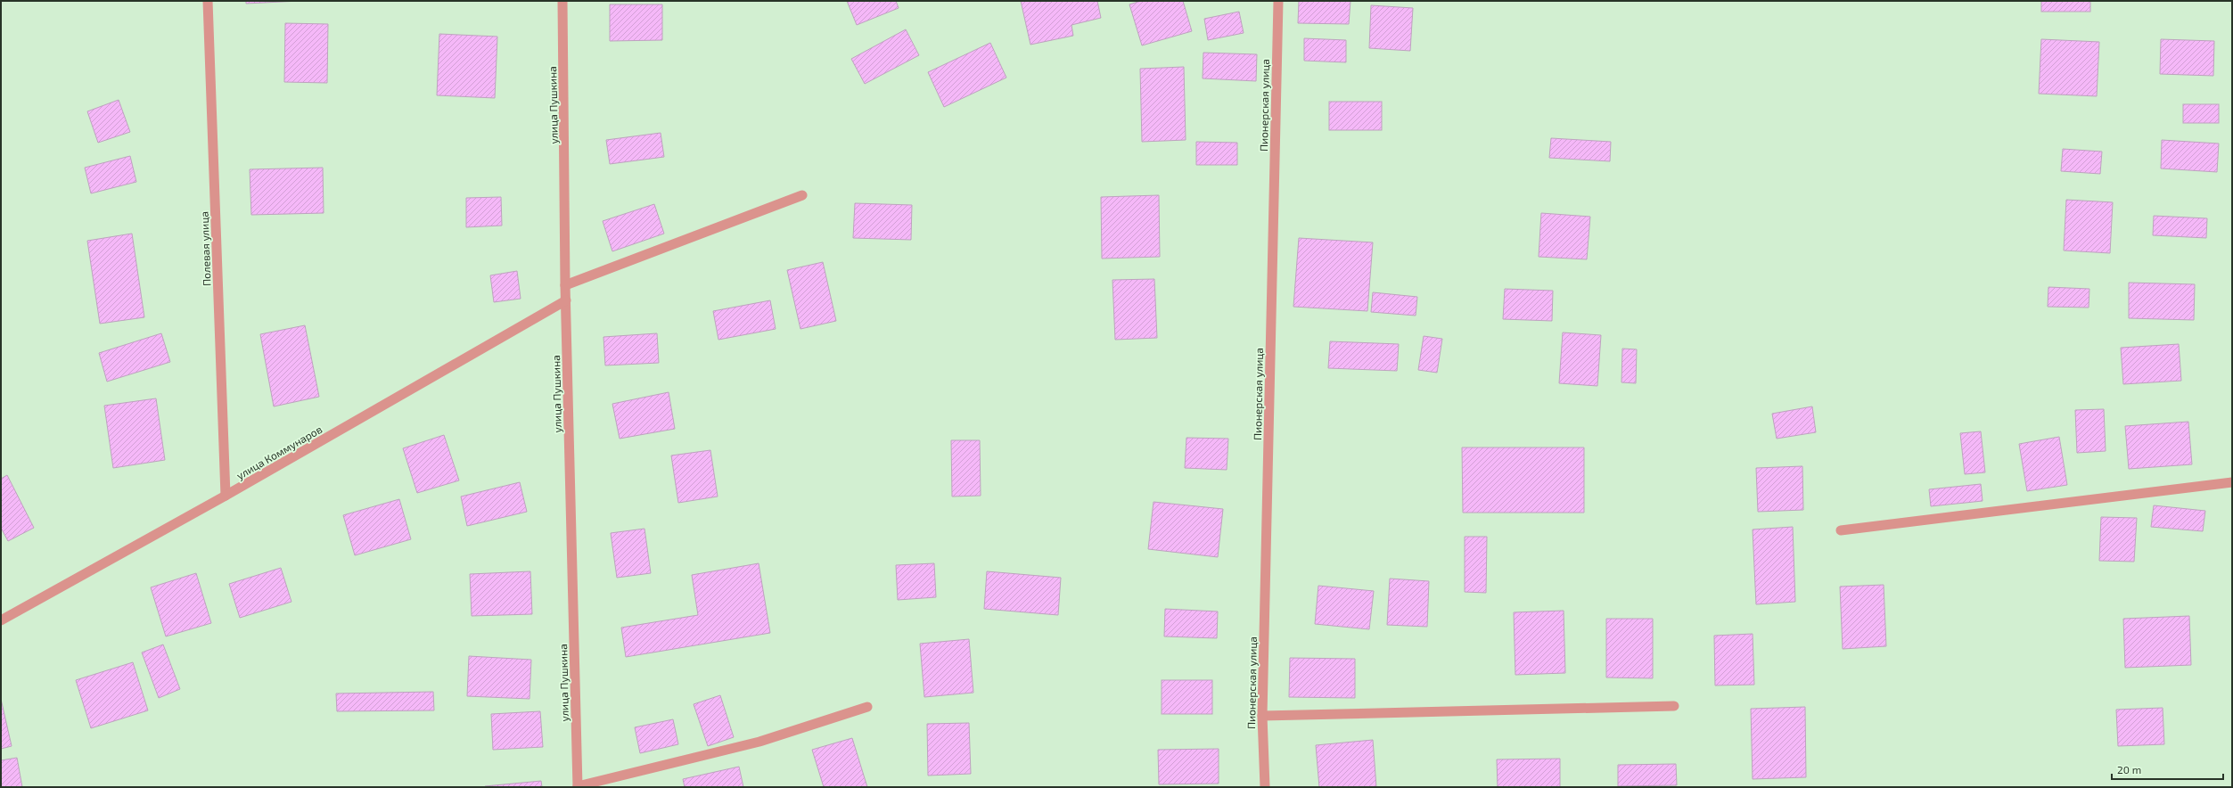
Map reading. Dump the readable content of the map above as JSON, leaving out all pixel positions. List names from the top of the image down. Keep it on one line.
{"streets":{"street":["улица Пушкина","Пионерская улица","Полевая улица","улица Коммунаров"]},"crossings":[["улица Пушкина","улица Коммунаров"],["Полевая улица","улица Коммунаров"]],"scale_bar":"20 m"}
